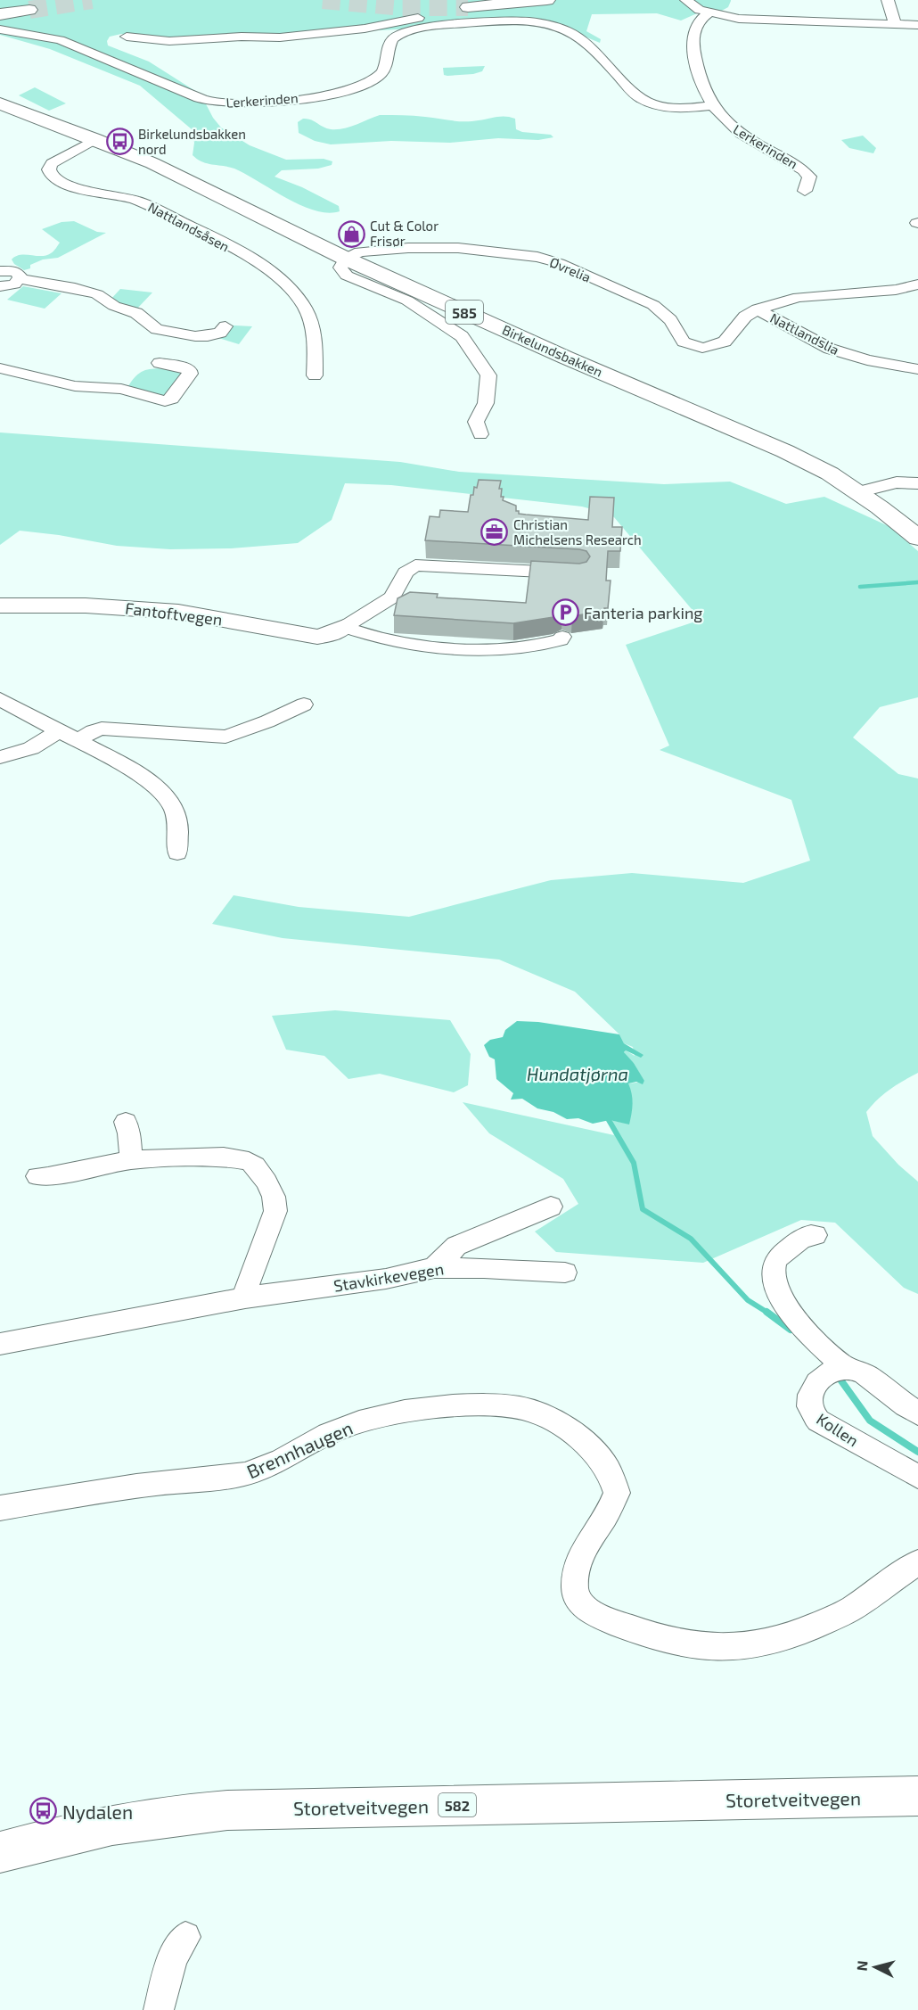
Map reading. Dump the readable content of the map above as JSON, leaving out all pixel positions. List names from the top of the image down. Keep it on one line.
{"streets":{"main road":["585","Birkelundsbakken","Storetveitvegen","582"],"street":["Lerkerinden","Nattlandsåsen","Øvrelia","Nattlandslia","Fantoftvegen","Stavkirkevegen","Kollen","Brennhaugen"]},"crossings":[["Nattlandsåsen","Birkelundsbakken"],["Øvrelia","Nattlandslia"],["Øvrelia","Birkelundsbakken"]],"water":["Hundatjørna"],"places":{"bus stop":["Birkelundsbakken nord","Nydalen"],"shop":["Cut & Color Frisør"],"office":["Christian Michelsens Research"],"parking":["Fanteria parking"]},"north":"left"}
